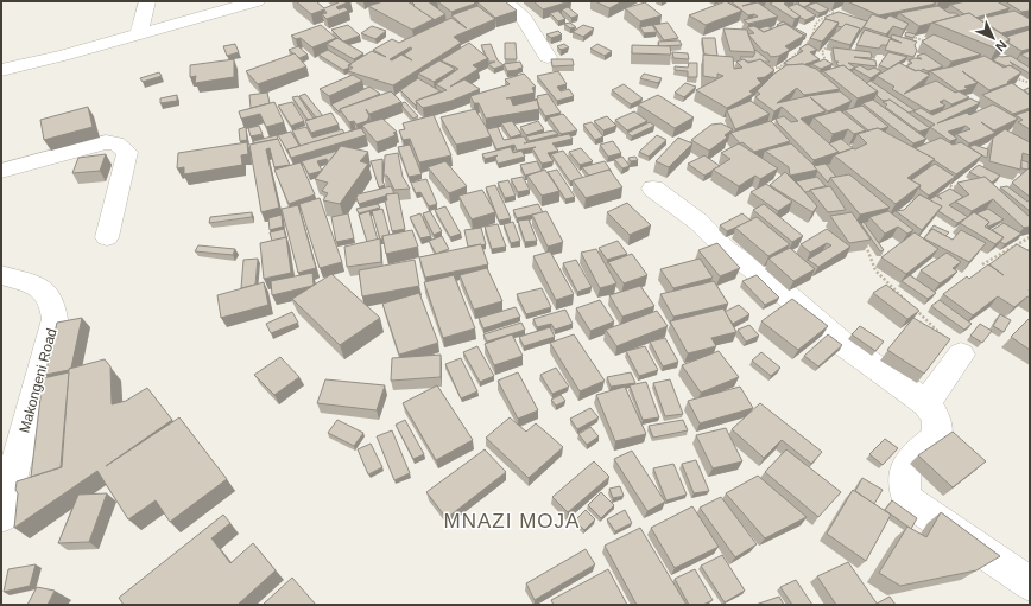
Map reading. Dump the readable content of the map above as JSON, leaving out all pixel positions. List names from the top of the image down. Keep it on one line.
{"streets":{"street":["Makongeni Road"]},"districts":["MNAZI MOJA"],"north":"bottom right"}
